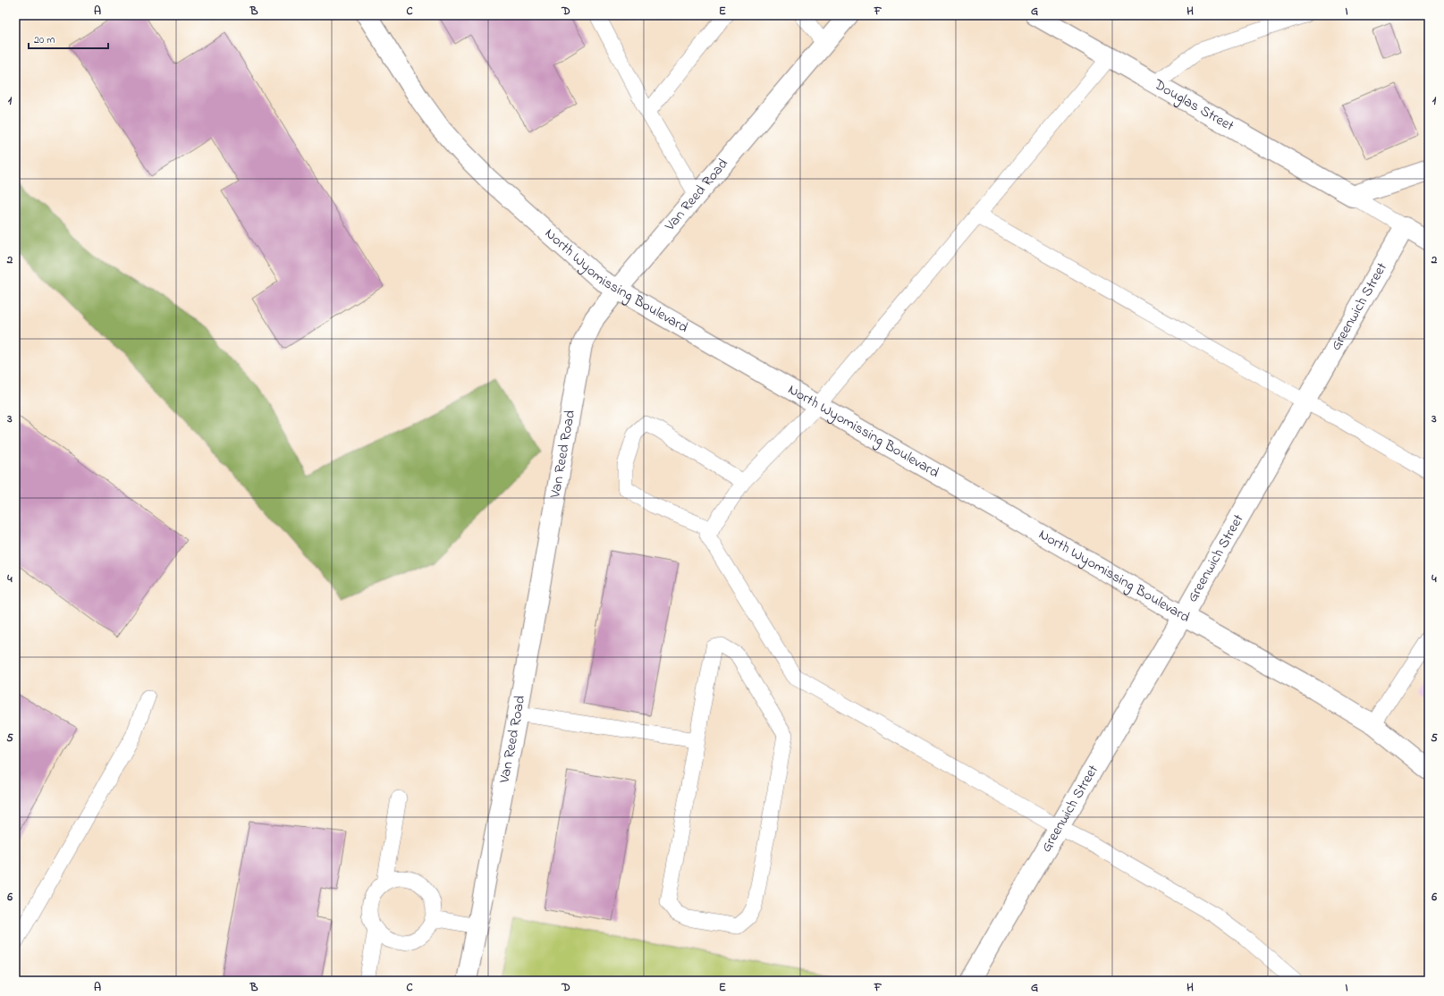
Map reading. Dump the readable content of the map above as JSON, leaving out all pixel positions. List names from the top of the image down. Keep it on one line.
{"streets":{"street":["Douglas Street","Van Reed Road","North Wyomissing Boulevard","Greenwich Street"]},"crossings":[["Van Reed Road","North Wyomissing Boulevard"],["North Wyomissing Boulevard","Greenwich Street"]],"scale_bar":"20 m","grid":{"columns":["A","B","C","D","E","F","G","H","I"],"rows":["1","2","3","4","5","6"]}}
